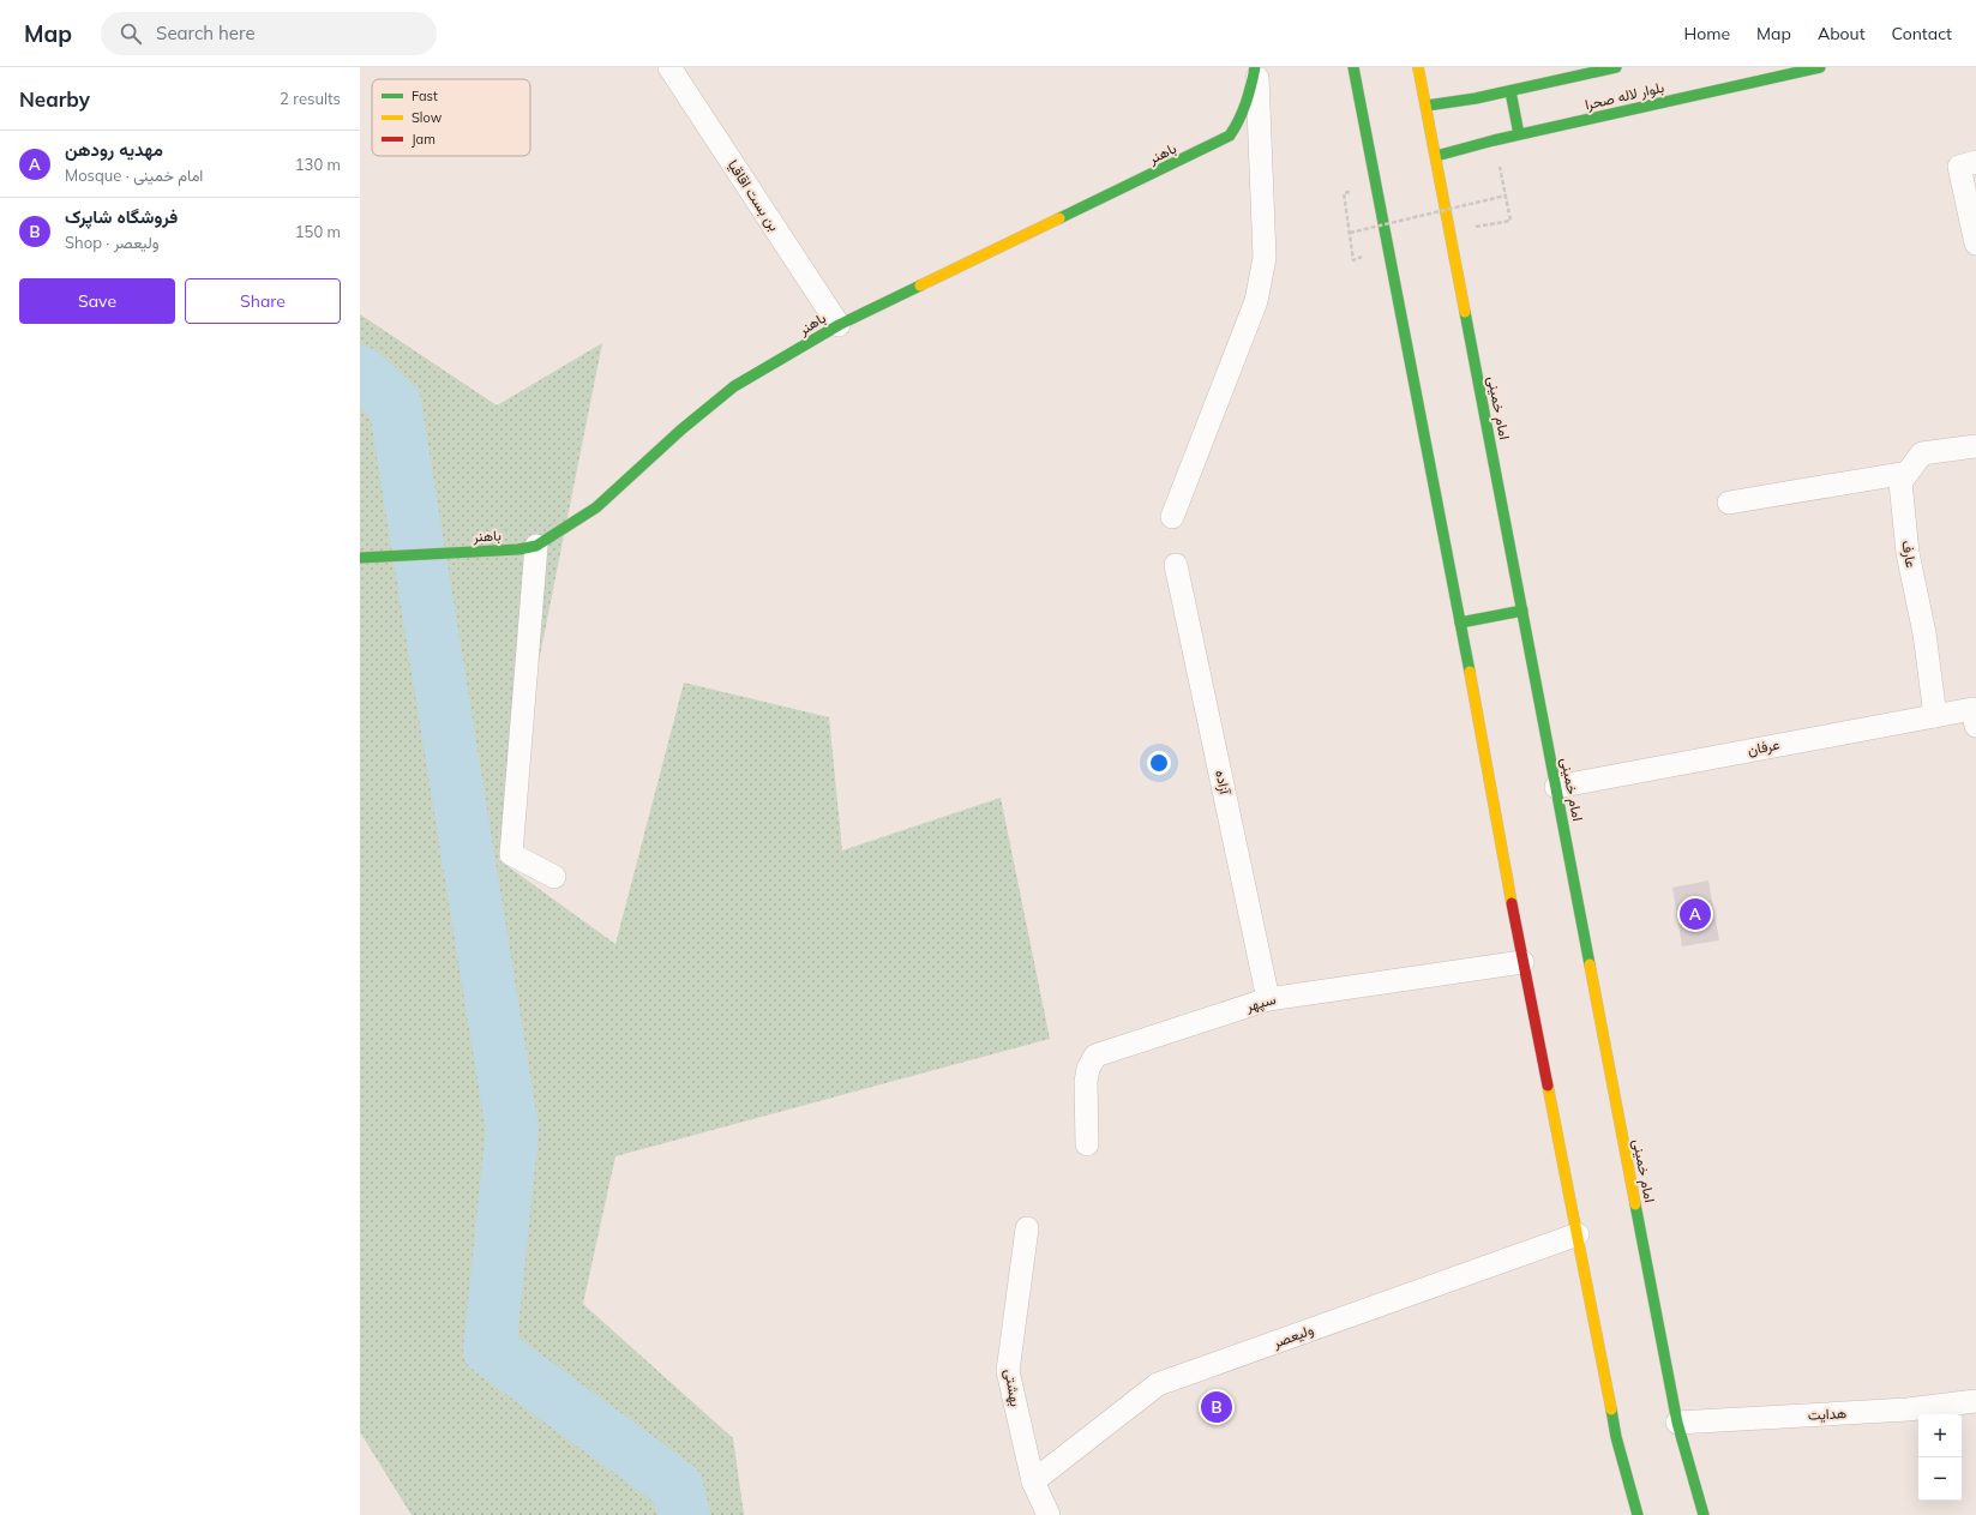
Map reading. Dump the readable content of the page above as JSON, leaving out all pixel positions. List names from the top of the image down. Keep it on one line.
{"streets":{"main road":["بلوار لاله صحرا","باهنر","امام خمینی"],"street":["بن بست اقاقیا","عارف","عرفان","آزاده","سپهر","ولیعصر","بهشتی","هدایت"]},"crossings":[["بلوار لاله صحرا","امام خمینی"],["باهنر","بن بست اقاقیا"],["امام خمینی","عرفان"],["امام خمینی","هدایت"],["عارف","عرفان"],["آزاده","سپهر"],["ولیعصر","بهشتی"]],"legend":["Fast","Slow","Jam"],"page":{"header":"Map","search":"Search here","nav":["Home","Map","About","Contact"],"heading":["Nearby","2 results"],"list":[{"mark":"A","name":"مهدیه رودهن","note":"Mosque · امام خمینی","value":"130 m"},{"mark":"B","name":"فروشگاه شاپرک","note":"Shop · ولیعصر","value":"150 m"}],"buttons":["Save","Share"],"pins":["A","B"],"map_buttons":["+","−"]}}
